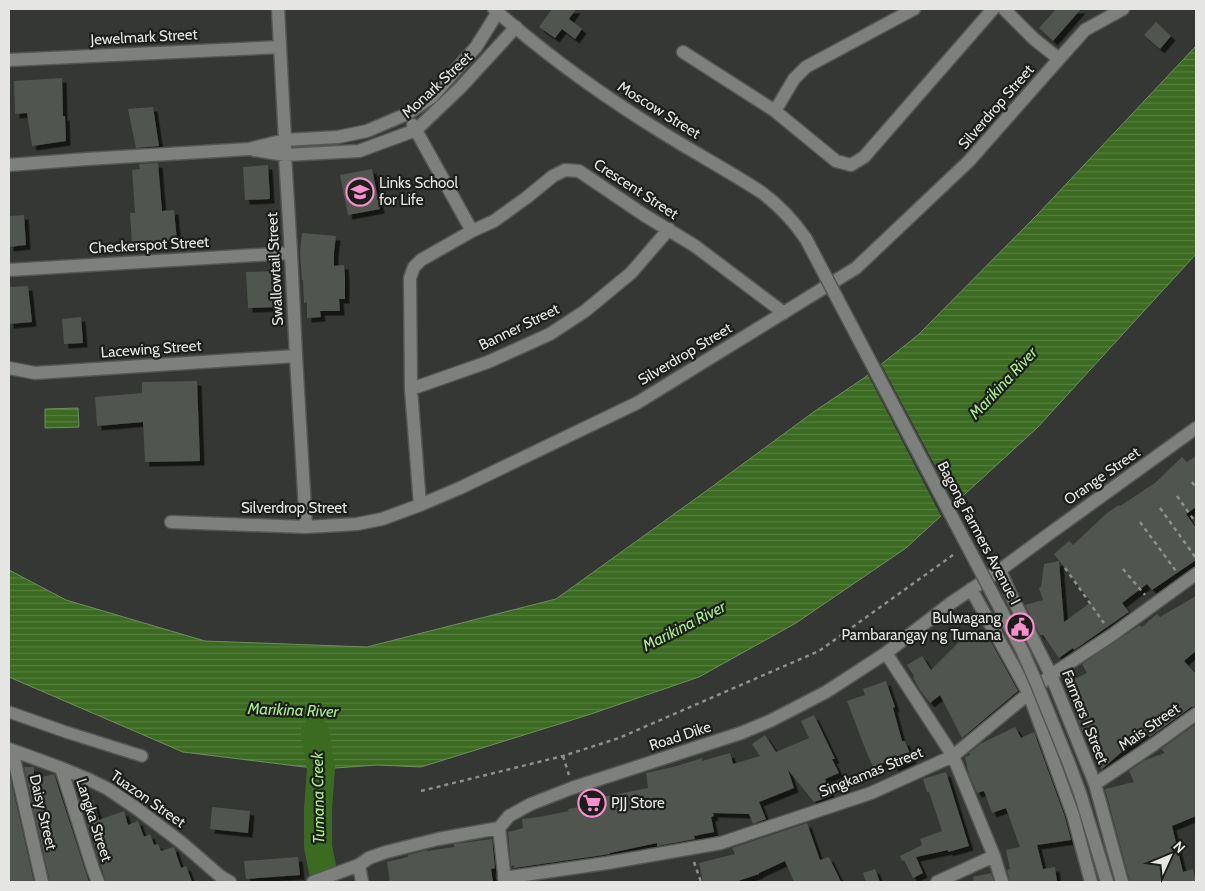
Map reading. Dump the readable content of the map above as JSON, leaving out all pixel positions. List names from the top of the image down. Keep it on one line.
{"streets":{"street":["Jewelmark Street","Monark Street","Silverdrop Street","Moscow Street","Crescent Street","Checkerspot Street","Swallowtail Street","Banner Street","Lacewing Street","Orange Street","Bagong Farmers Avenue I","Farmers I Street","Mais Street","Road Dike","Singkamas Street","Tuazon Street","Daisy Street","Langka Street"]},"crossings":[["Jewelmark Street","Swallowtail Street"],["Monark Street","Moscow Street"],["Monark Street","Swallowtail Street"],["Silverdrop Street","Crescent Street"],["Silverdrop Street","Swallowtail Street"],["Moscow Street","Bagong Farmers Avenue I"],["Crescent Street","Banner Street"],["Checkerspot Street","Swallowtail Street"],["Swallowtail Street","Lacewing Street"],["Orange Street","Road Dike"],["Farmers I Street","Mais Street"],["Farmers I Street","Road Dike"],["Farmers I Street","Singkamas Street"],["Tuazon Street","Daisy Street"],["Tuazon Street","Langka Street"]],"water":["Marikina River","Tumana Creek"],"places":{"school or university":["Links School for Life"],"public building":["Bulwagang Pambarangay ng Tumana"],"supermarket":["PJJ Store"]},"north":"top right"}
